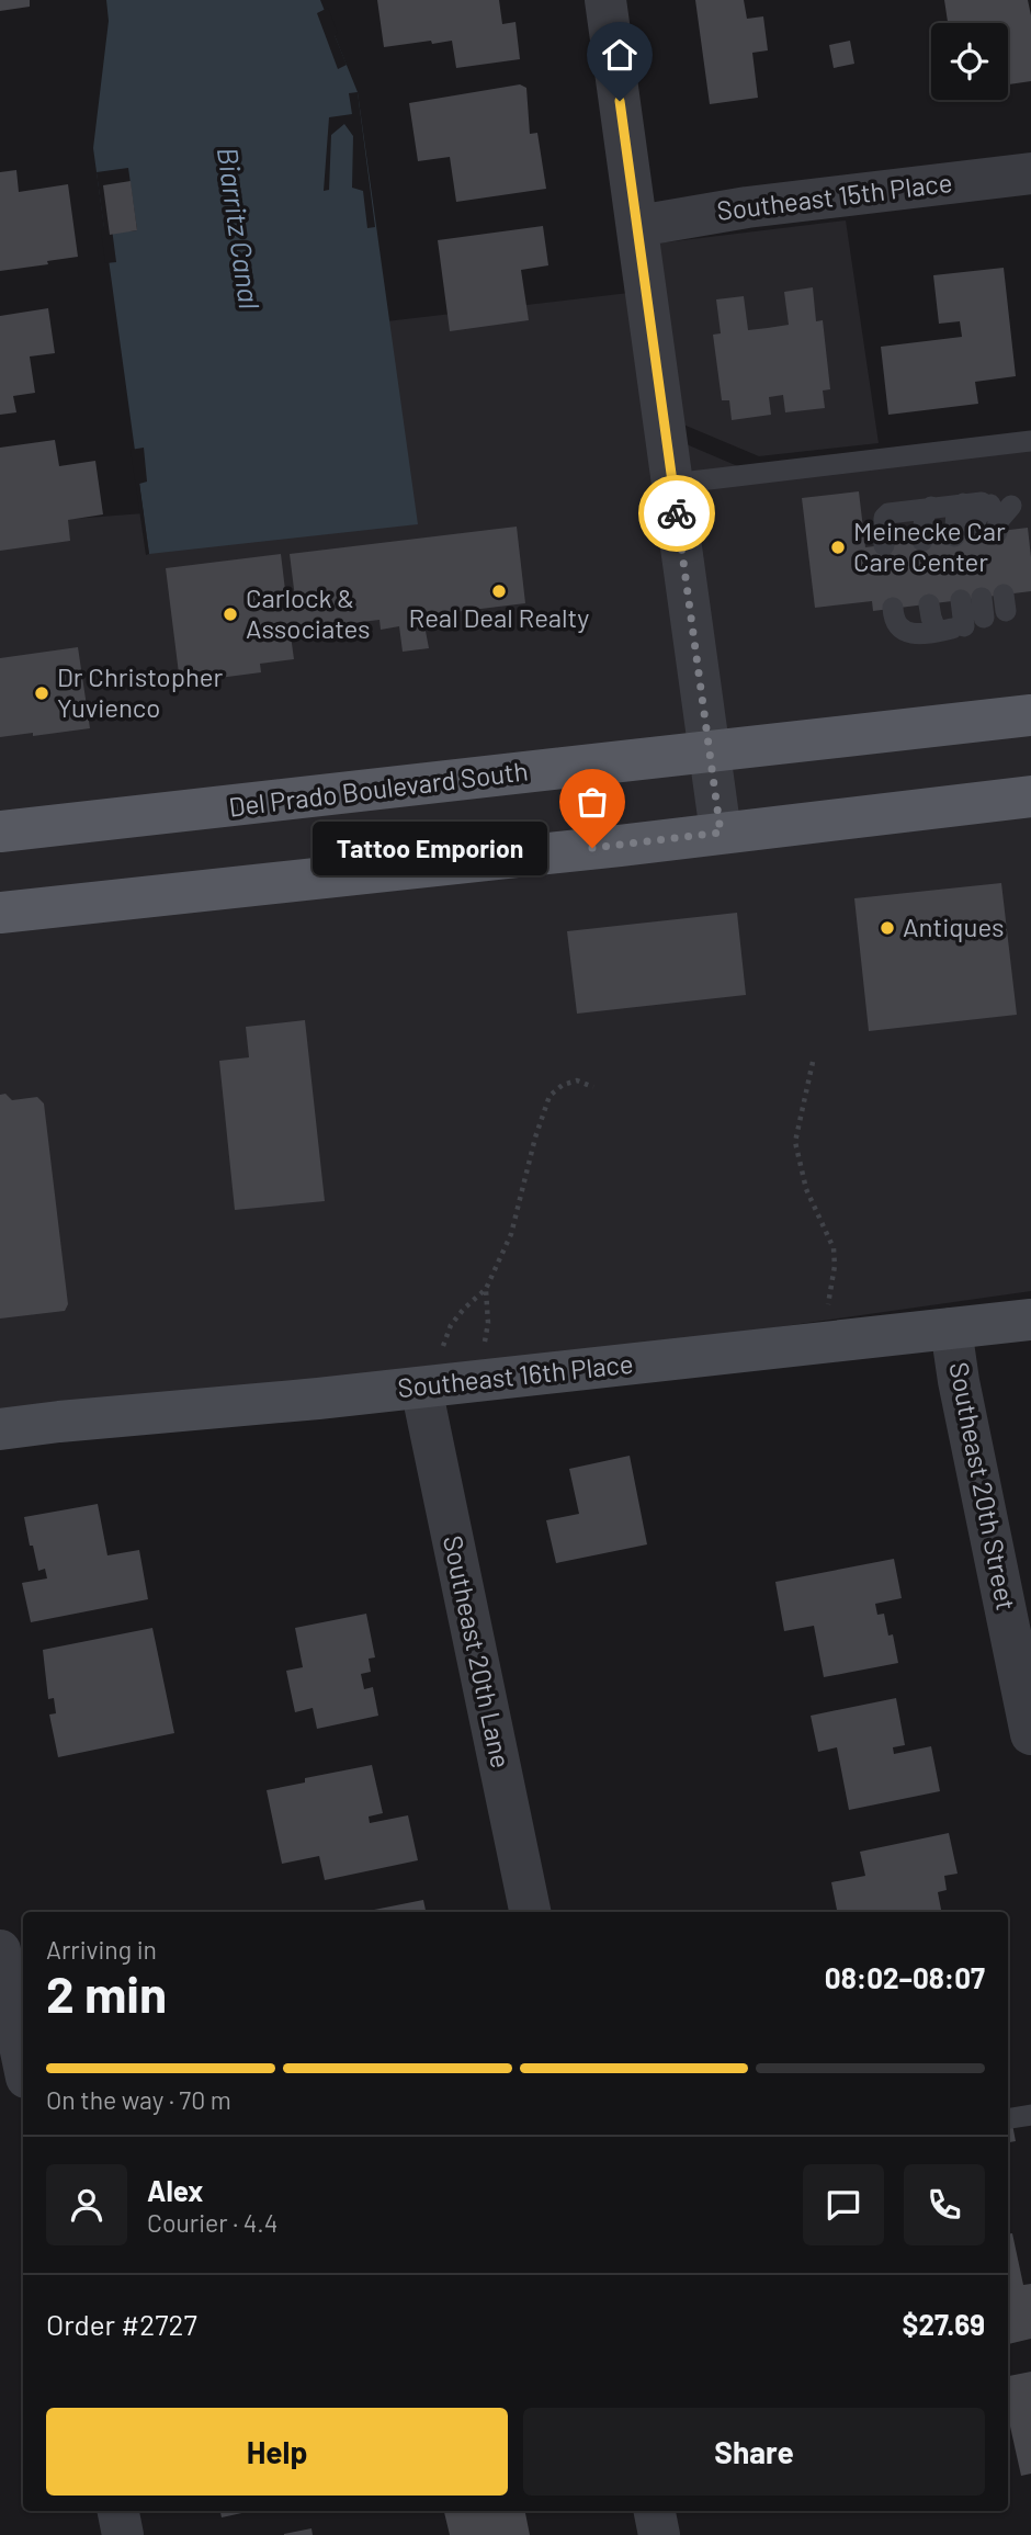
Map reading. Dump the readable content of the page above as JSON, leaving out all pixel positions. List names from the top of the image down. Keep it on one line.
{"streets":{"main road":["Del Prado Boulevard South"],"street":["Southeast 15th Place","Southeast 16th Place","Southeast 20th Street","Southeast 20th Lane"]},"crossings":[["Southeast 16th Place","Southeast 20th Street"],["Southeast 16th Place","Southeast 20th Lane"]],"water":["Biarritz Canal"],"places":["Meinecke Car Care Center","Real Deal Realty","Carlock & Associates","Dr Christopher Yuvienco","Tattoo Emporion","Antiques"],"page":{"bubble":"Tattoo Emporion","heading":["2 min","Arriving in","08:02–08:07"],"panel":["Alex","Courier · 4.4","Order #2727","$27.69"],"bar":"On the way · 70 m","buttons":["Help","Share"]}}
